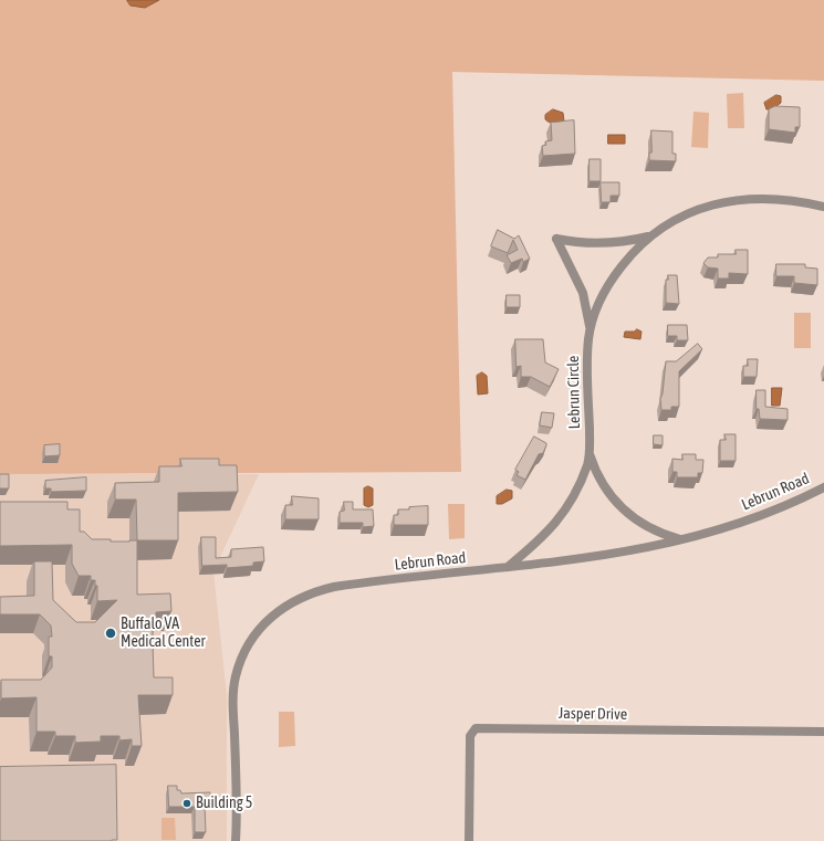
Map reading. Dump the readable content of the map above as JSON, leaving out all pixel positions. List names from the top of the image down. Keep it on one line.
{"streets":{"street":["Lebrun Circle","Lebrun Road","Jasper Drive"]},"crossings":[["Lebrun Circle","Lebrun Road"]],"places":["Buffalo VA Medical Center","Building 5"]}
